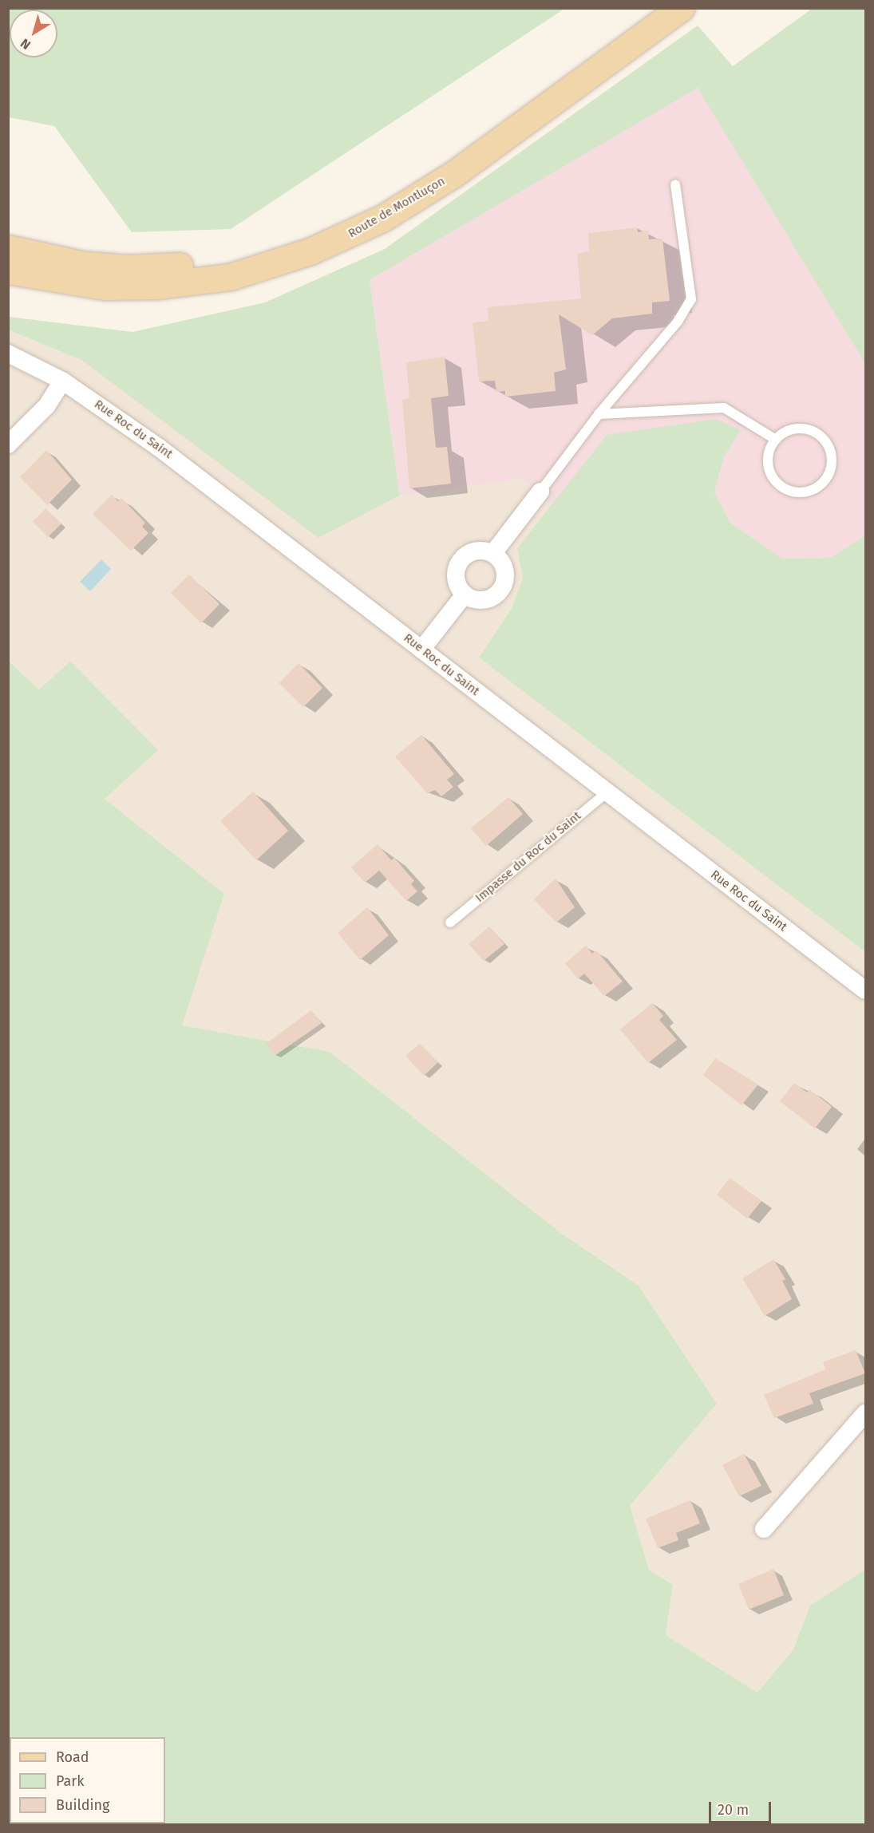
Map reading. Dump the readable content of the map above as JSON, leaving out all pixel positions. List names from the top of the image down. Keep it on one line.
{"streets":{"main road":["Route de Montluçon"],"street":["Rue Roc du Saint"],"lane":["Impasse du Roc du Saint"]},"crossings":[["Rue Roc du Saint","Impasse du Roc du Saint"]],"legend":["Road","Park","Building"],"scale_bar":"20 m","north":"bottom left"}
